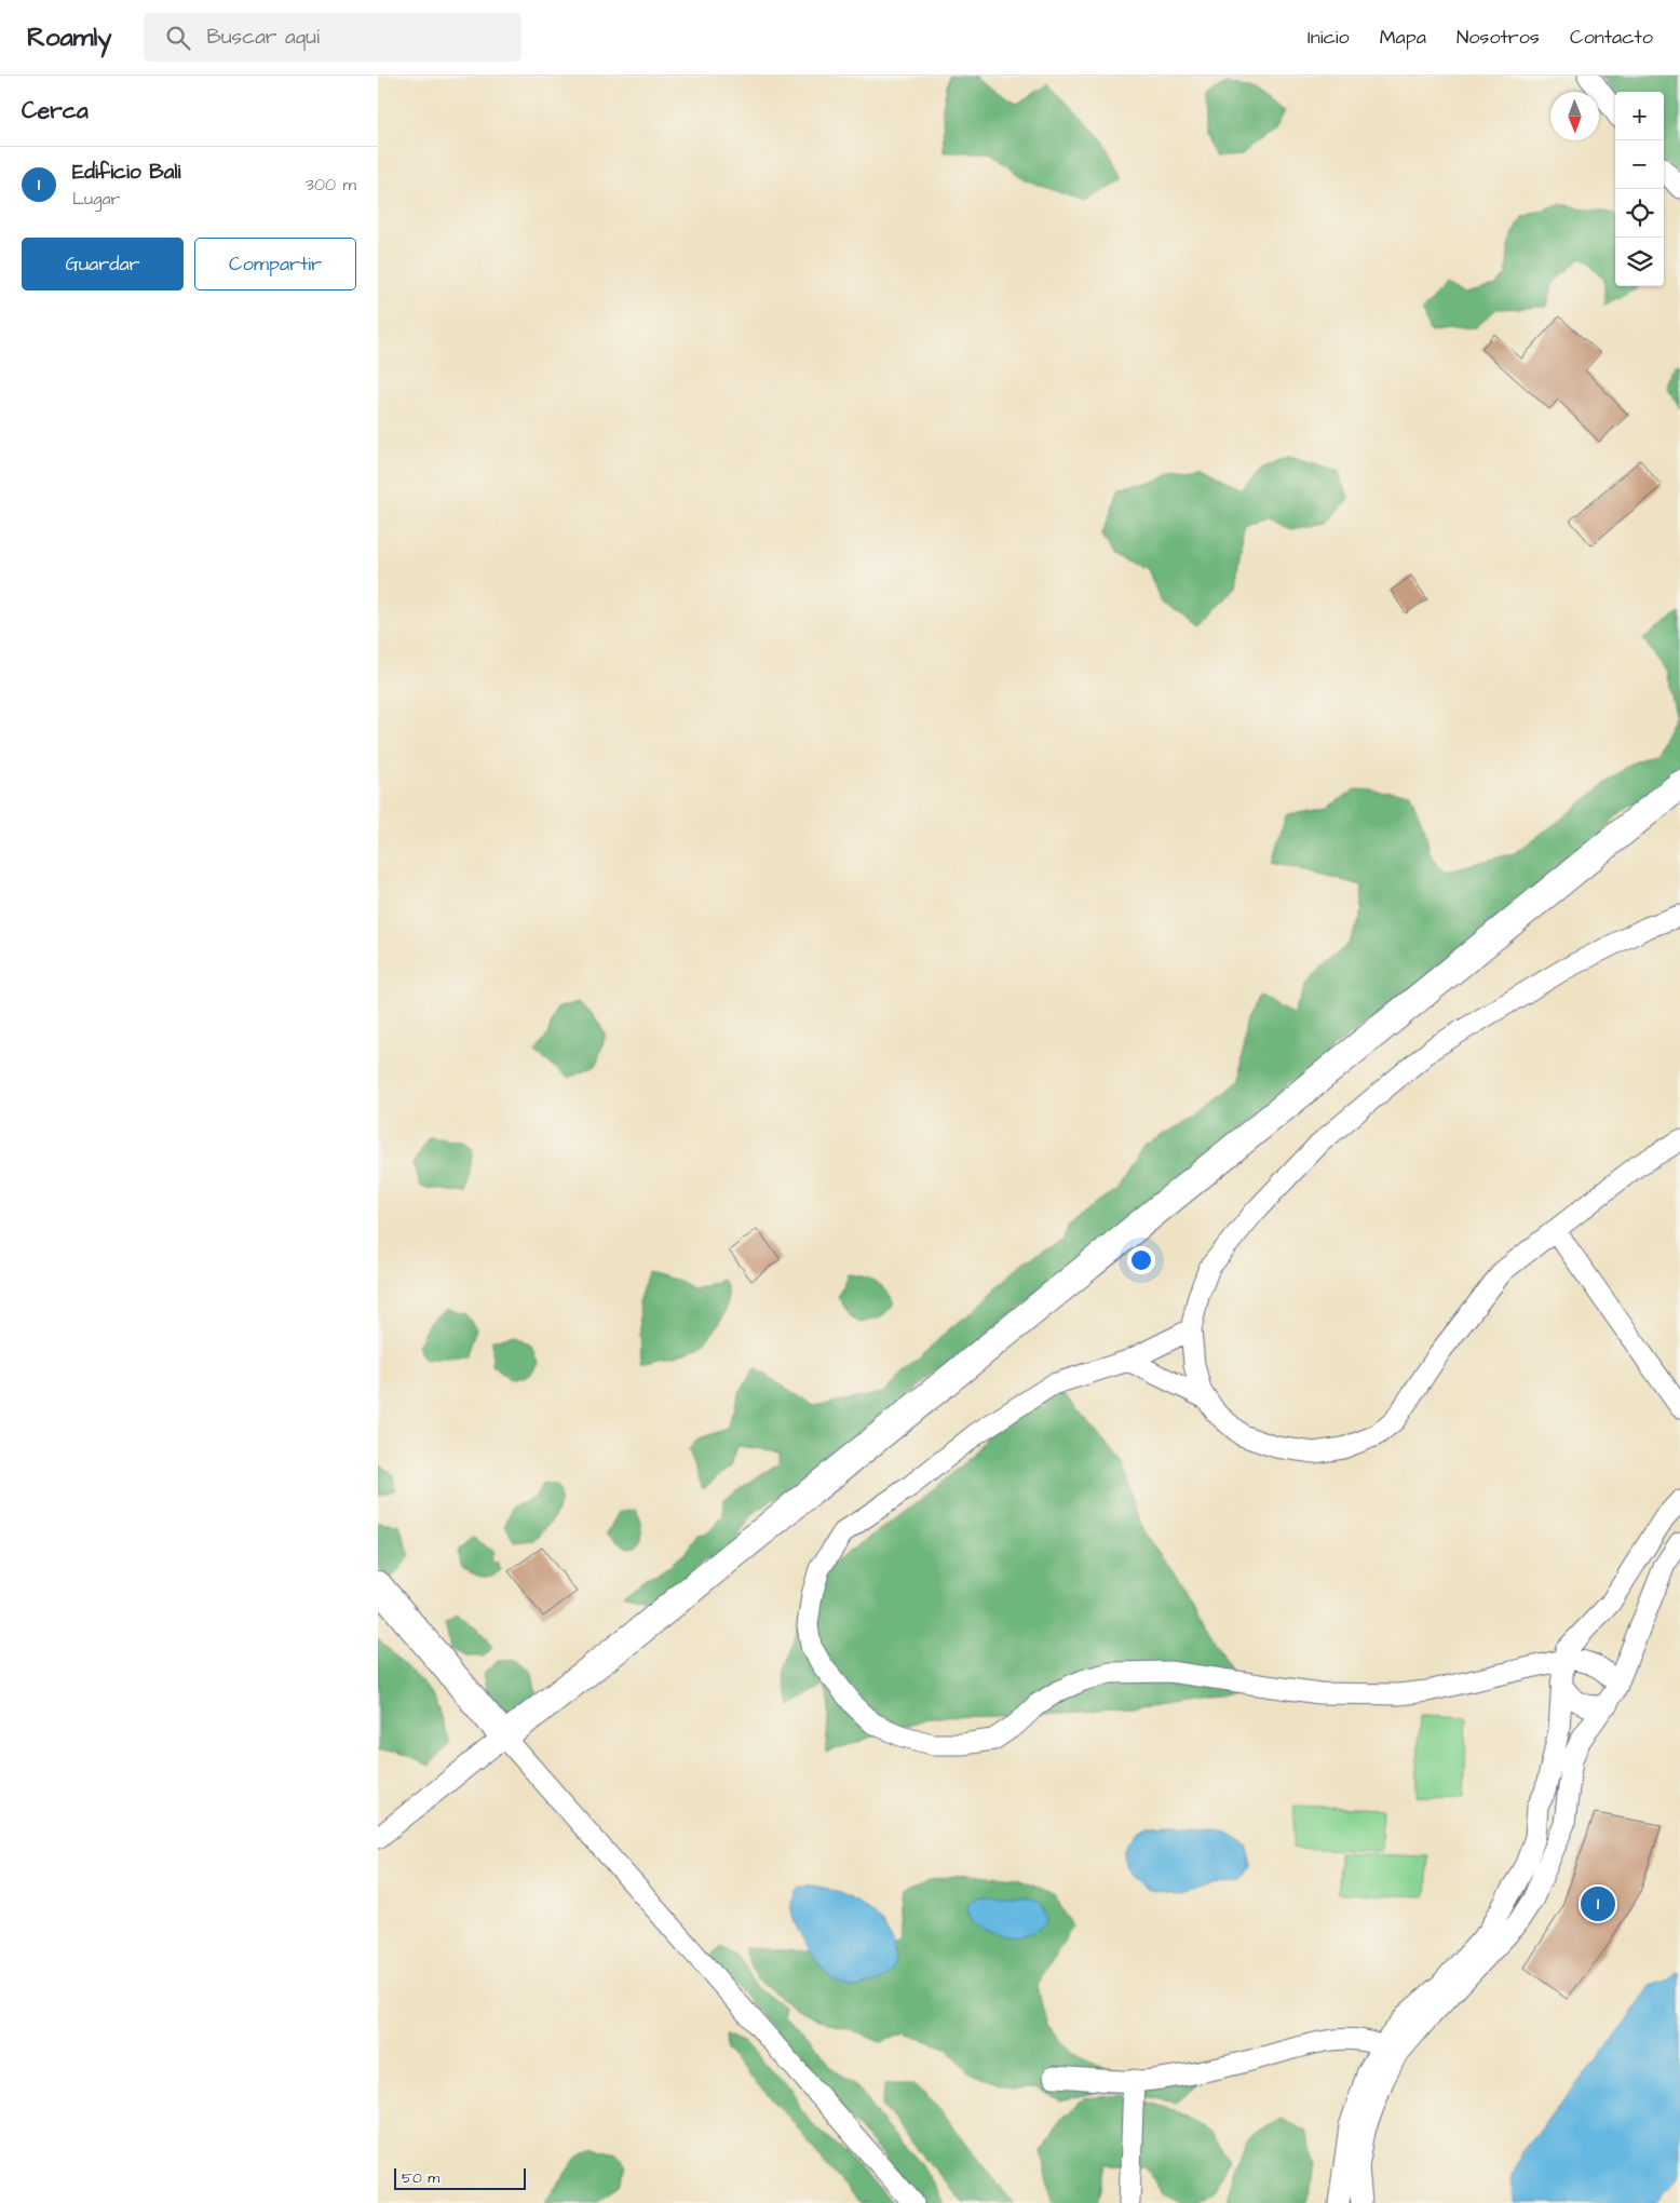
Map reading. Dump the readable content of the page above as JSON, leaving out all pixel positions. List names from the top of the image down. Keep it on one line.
{"scale_bar":"50 m","north":"bottom","page":{"header":"Roamly","search":"Buscar aquí","nav":["Inicio","Mapa","Nosotros","Contacto"],"heading":"Cerca","map_buttons":["+","−"],"list":[{"mark":"1","name":"Edificio Bali","note":"Lugar","value":"300 m"}],"buttons":["Guardar","Compartir"],"pins":"1","scale":"50 m"}}
